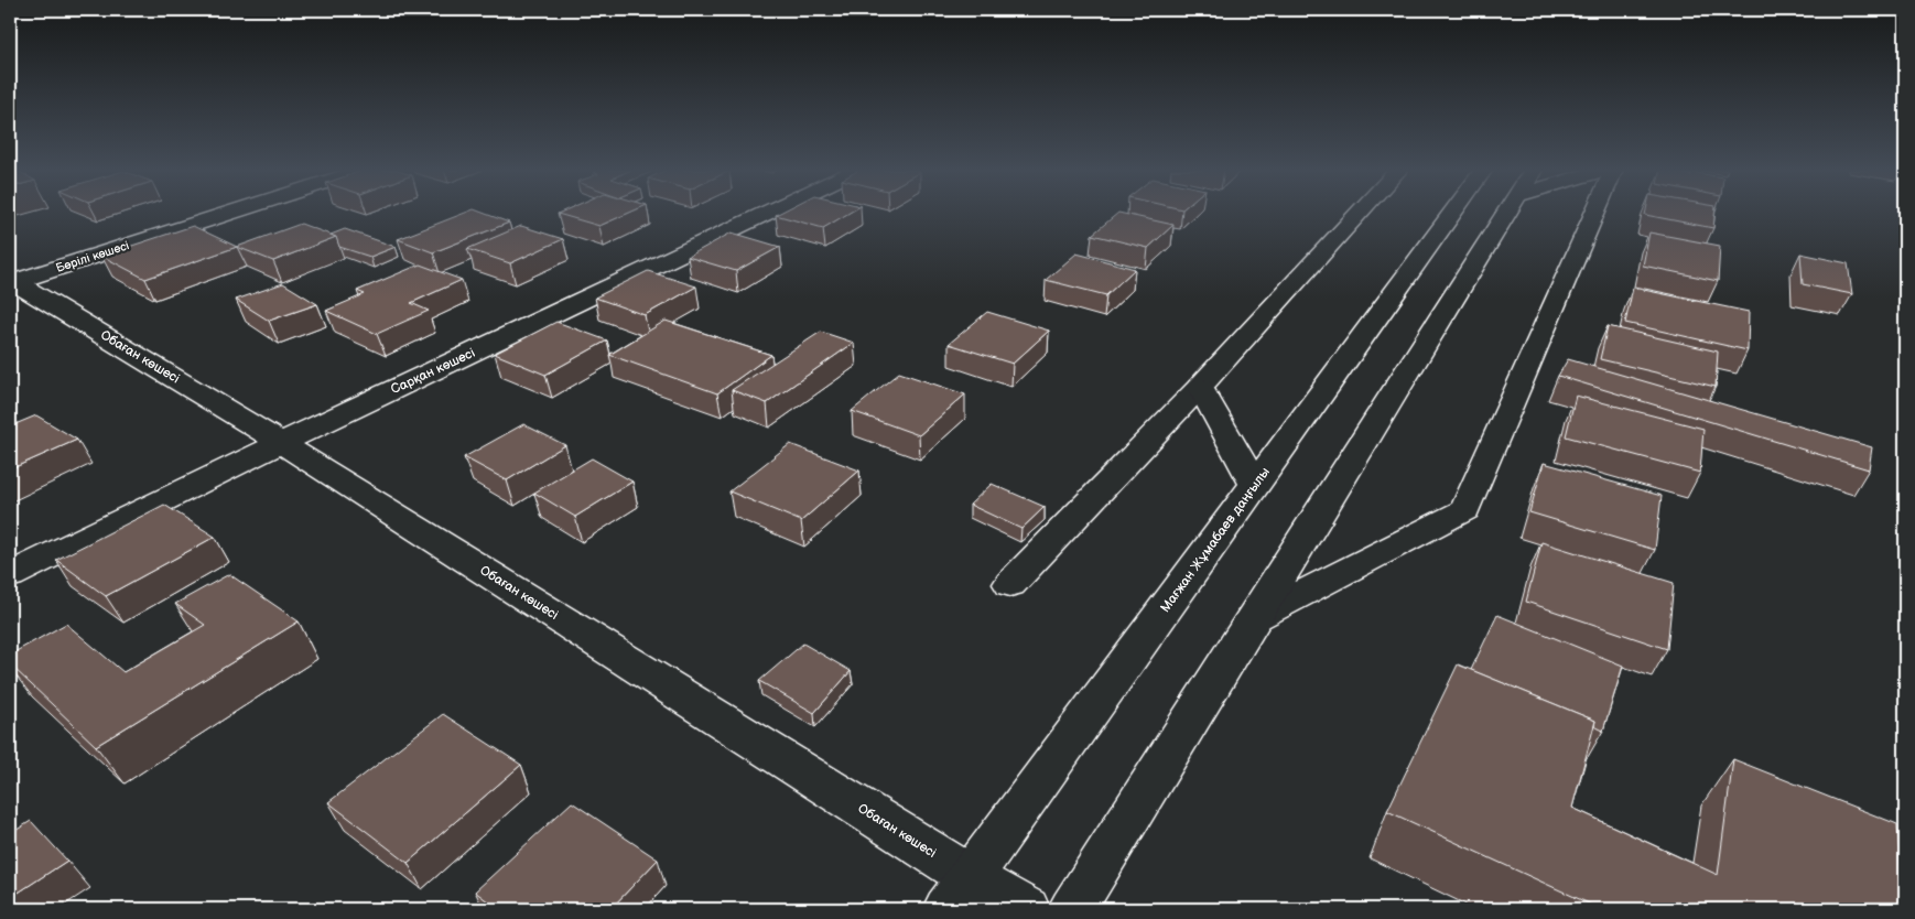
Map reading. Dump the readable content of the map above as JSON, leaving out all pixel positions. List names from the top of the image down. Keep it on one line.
{"streets":{"street":["Бөрілі көшесі","Обаған көшесі","Сарқан көшесі","Мағжан Жұмабаев даңғылы"]},"crossings":[["Бөрілі көшесі","Обаған көшесі"],["Обаған көшесі","Сарқан көшесі"],["Обаған көшесі","Мағжан Жұмабаев даңғылы"]]}
